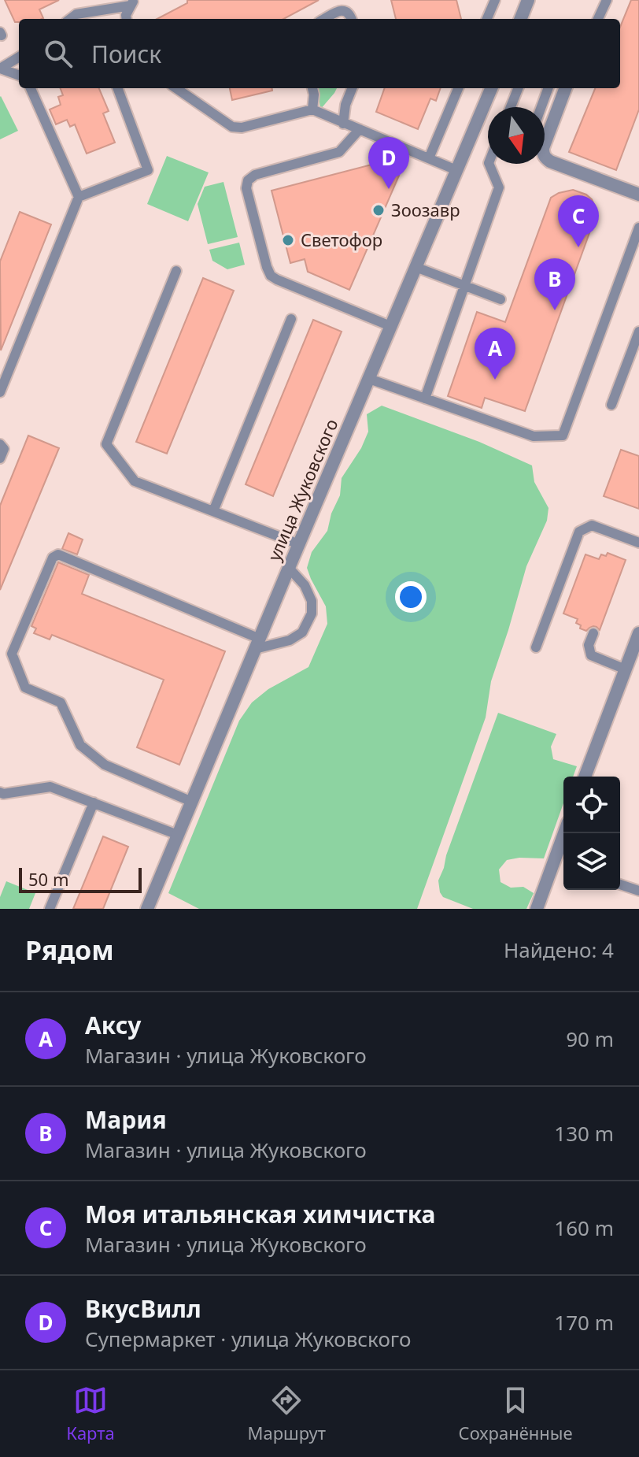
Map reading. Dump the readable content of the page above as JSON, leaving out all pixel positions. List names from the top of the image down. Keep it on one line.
{"streets":{"street":["улица Жуковского"]},"places":["Зоозавр","Светофор"],"scale_bar":"50 m","north":"bottom","page":{"search":"Поиск","pins":["D","C","B","A"],"scale":"50 m","heading":["Рядом","Найдено: 4"],"list":[{"mark":"A","name":"Аксу","note":"Магазин · улица Жуковского","value":"90 m"},{"mark":"B","name":"Мария","note":"Магазин · улица Жуковского","value":"130 m"},{"mark":"C","name":"Моя итальянская химчистка","note":"Магазин · улица Жуковского","value":"160 m"},{"mark":"D","name":"ВкусВилл","note":"Супермаркет · улица Жуковского","value":"170 m"}],"nav":["Карта","Маршрут","Сохранённые"]}}
